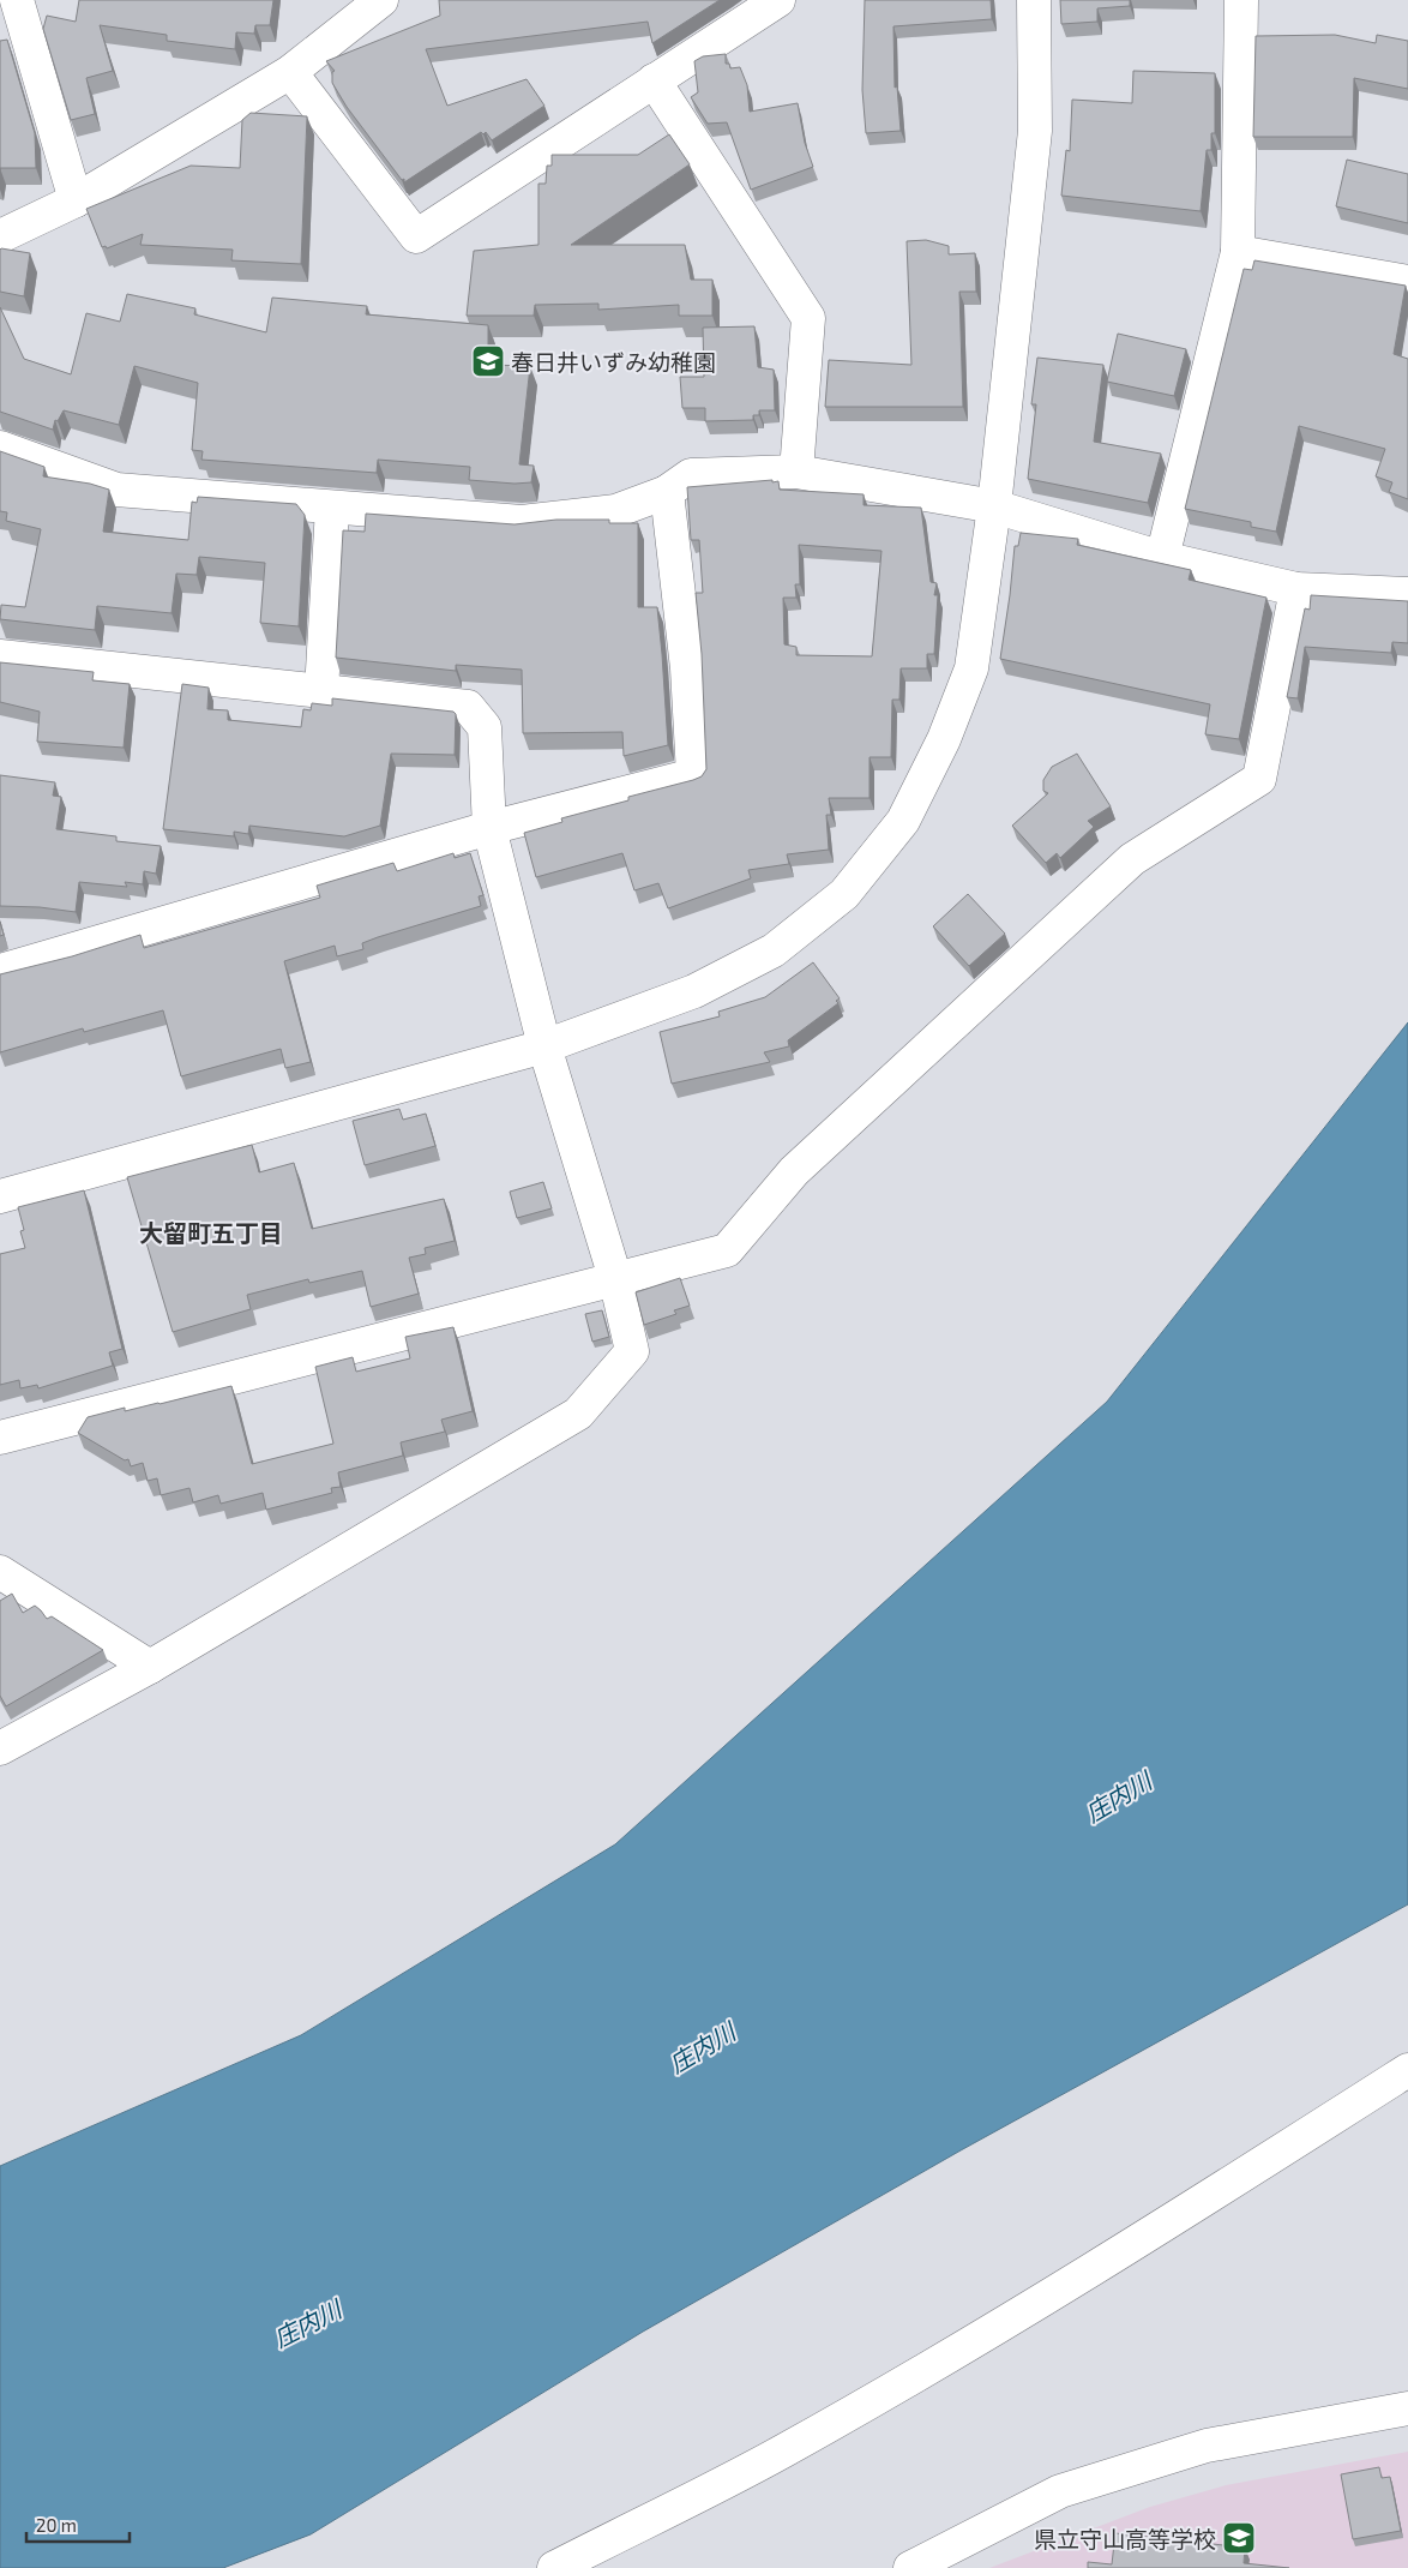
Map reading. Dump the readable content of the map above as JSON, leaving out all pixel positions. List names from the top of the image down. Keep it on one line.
{"districts":["大留町五丁目"],"water":["庄内川"],"places":{"school or university":["春日井いずみ幼稚園","県立守山高等学校"]},"scale_bar":"20 m"}
